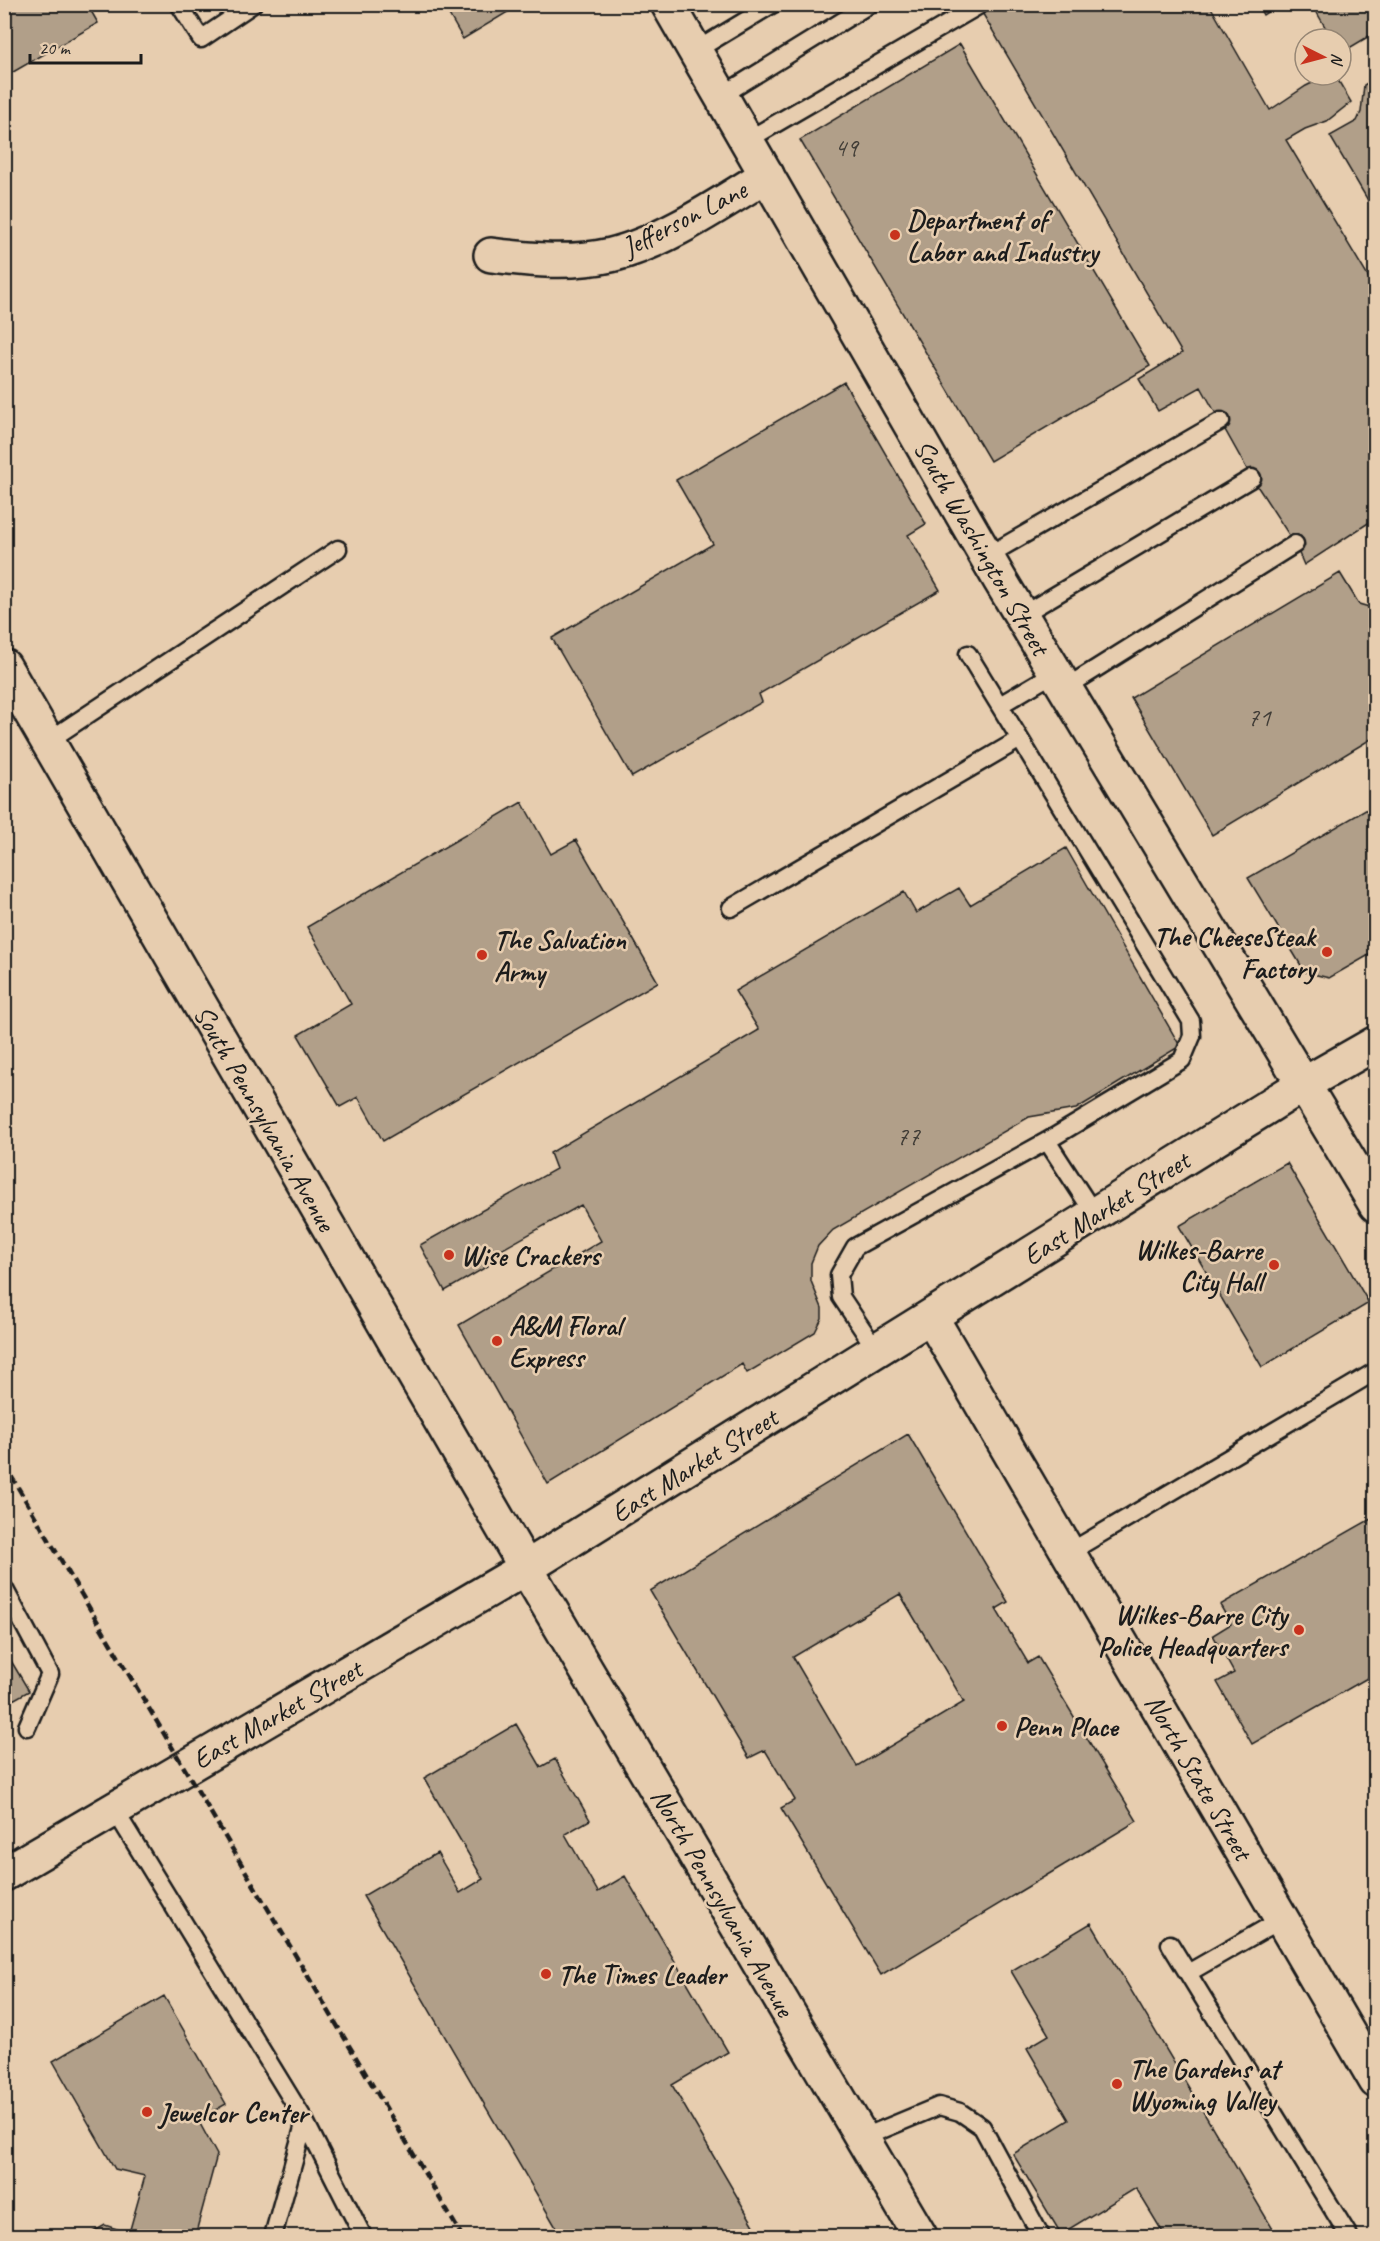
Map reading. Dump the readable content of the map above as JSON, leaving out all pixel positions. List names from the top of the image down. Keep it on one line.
{"streets":{"main road":["Jefferson Lane","South Washington Street","South Pennsylvania Avenue","East Market Street","North State Street","North Pennsylvania Avenue"]},"crossings":[["Jefferson Lane","South Washington Street"],["South Washington Street","East Market Street"],["South Pennsylvania Avenue","East Market Street"],["South Pennsylvania Avenue","North Pennsylvania Avenue"],["East Market Street","North State Street"],["East Market Street","North Pennsylvania Avenue"]],"places":["Department of Labor and Industry","The CheeseSteak Factory","The Salvation Army","Wise Crackers","Wilkes-Barre City Hall","A&M Floral Express","Wilkes-Barre City Police Headquarters","Penn Place","The Times Leader","The Gardens at Wyoming Valley","Jewelcor Center"],"house_numbers":["49","71","77"],"scale_bar":"20 m","north":"right"}
